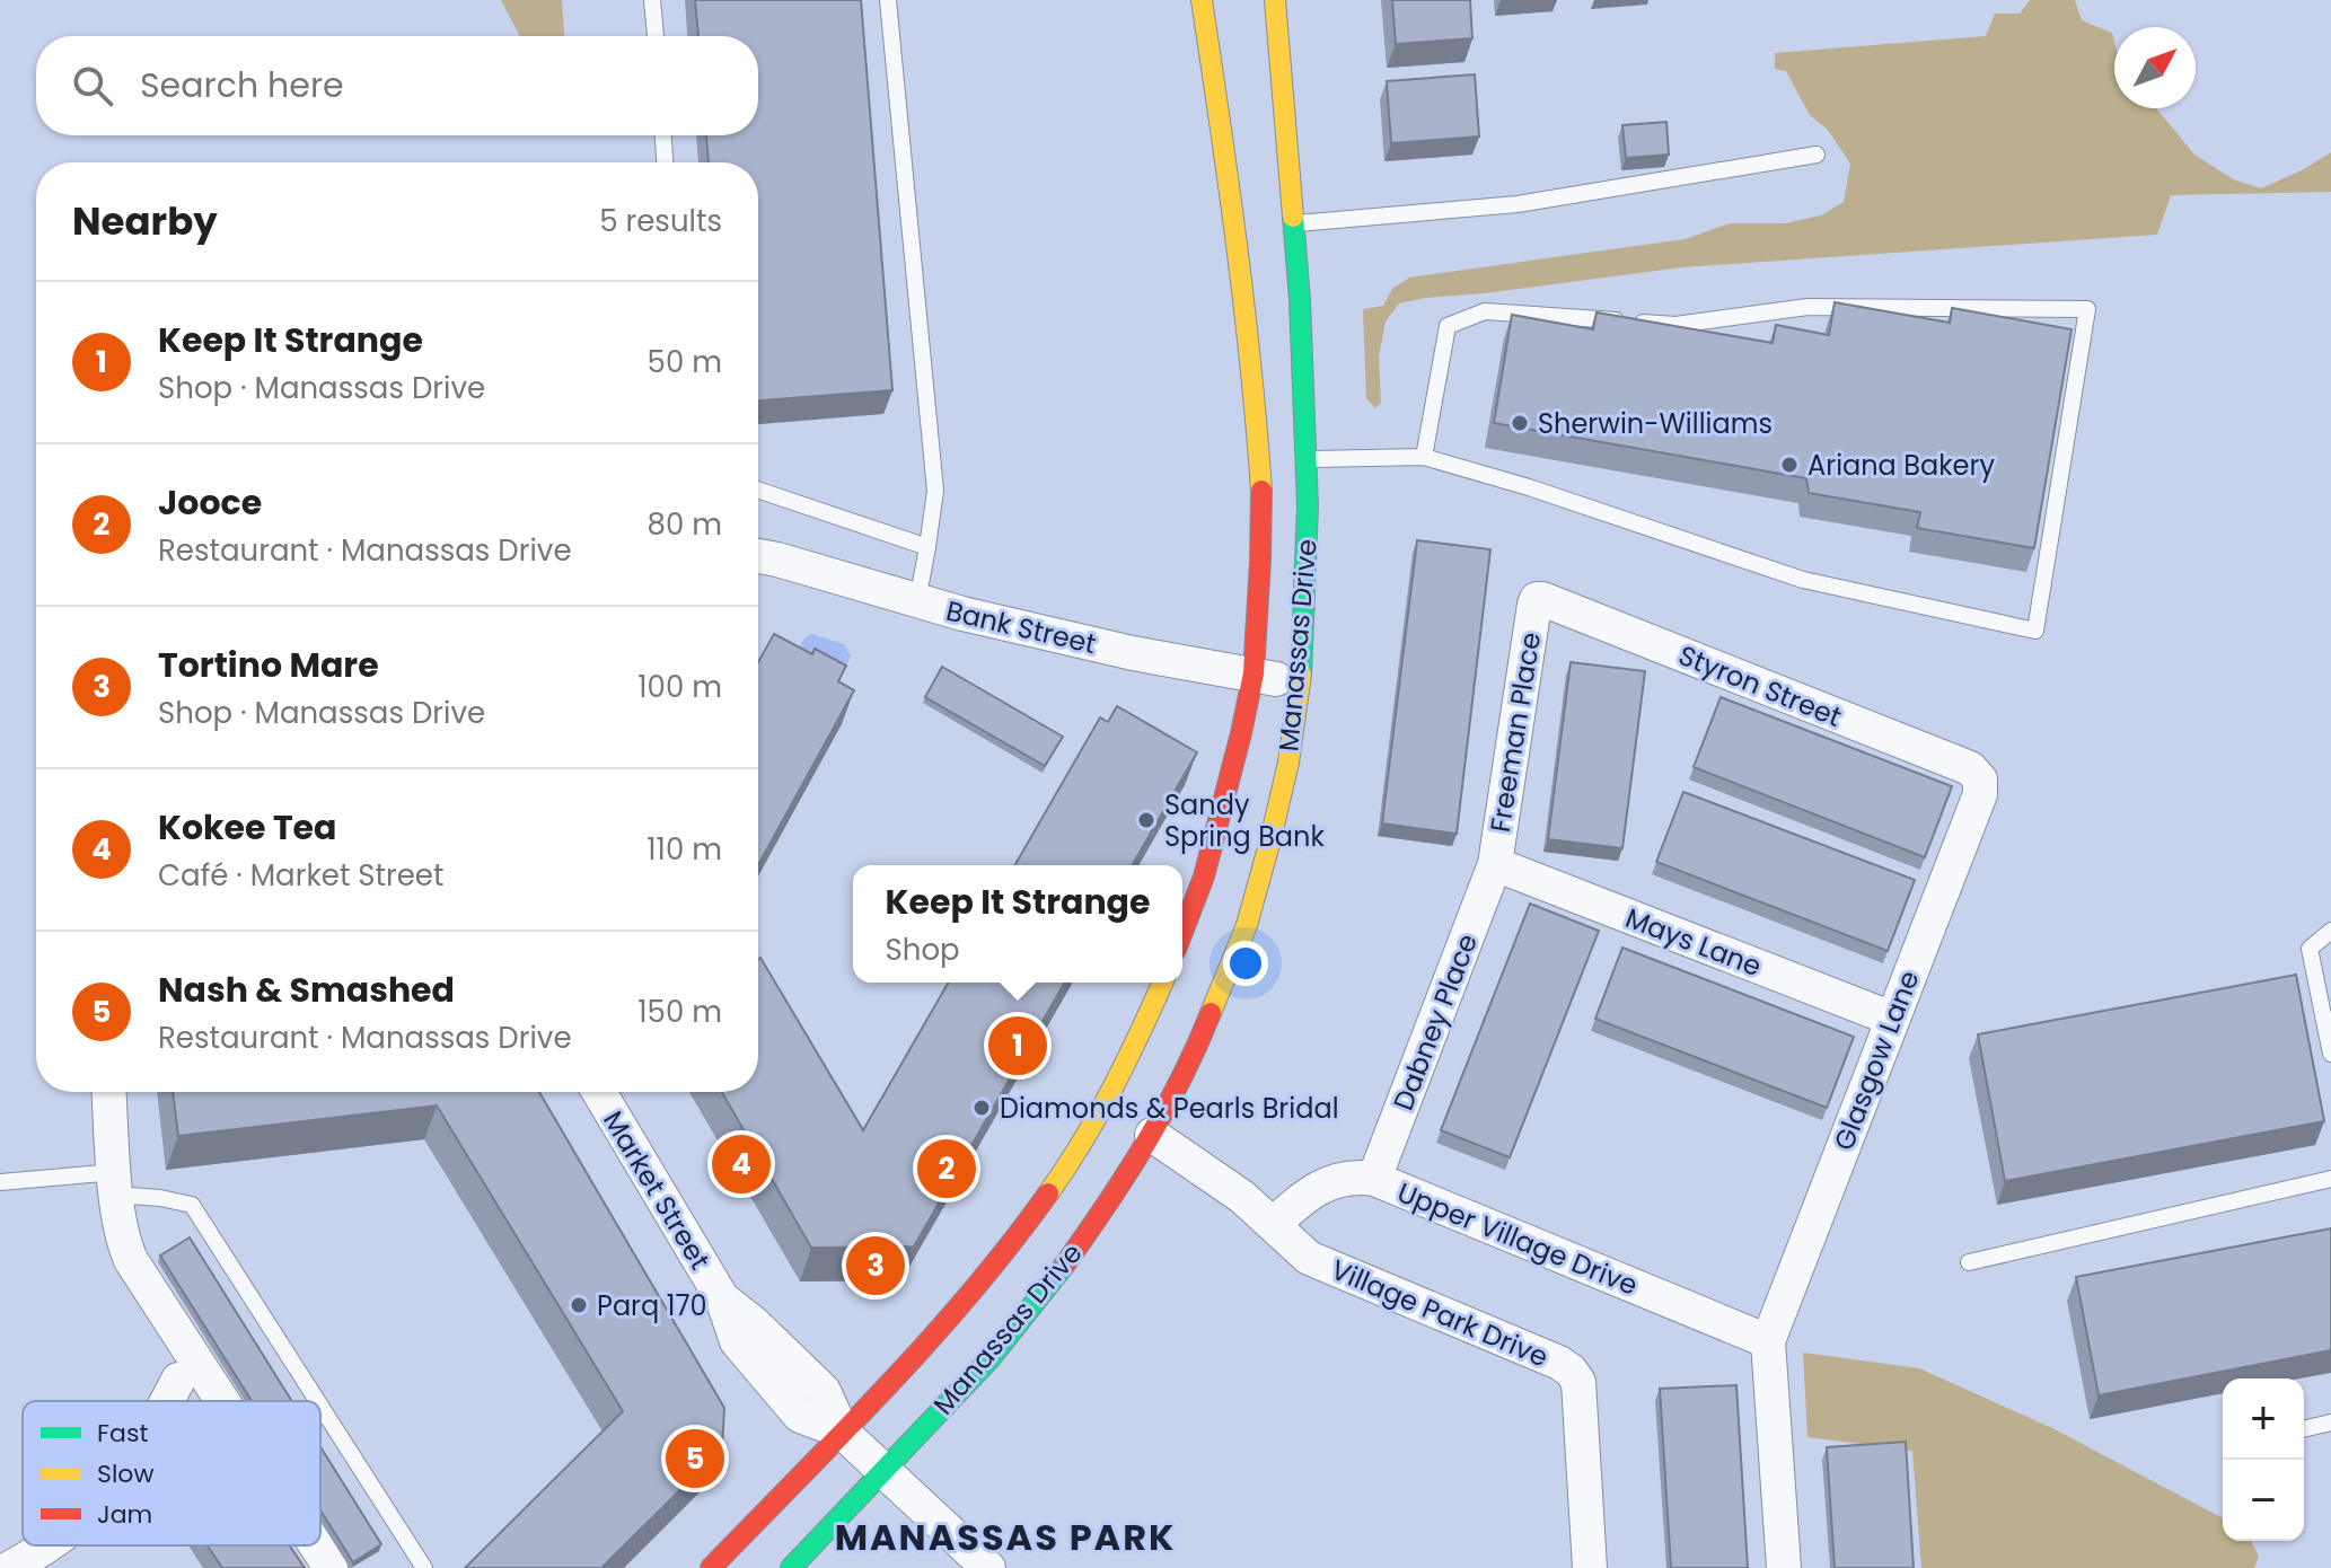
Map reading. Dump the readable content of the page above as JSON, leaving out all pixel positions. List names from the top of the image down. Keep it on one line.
{"streets":{"main road":["Manassas Drive"],"street":["Bank Street","Styron Street","Freeman Place","Mays Lane","Dabney Place","Glasgow Lane","Market Street","Upper Village Drive","Village Park Drive"]},"crossings":[["Bank Street","Manassas Drive"],["Manassas Drive","Market Street"],["Manassas Drive","Village Park Drive"],["Styron Street","Freeman Place"],["Styron Street","Glasgow Lane"],["Freeman Place","Mays Lane"],["Freeman Place","Dabney Place"],["Mays Lane","Dabney Place"],["Mays Lane","Glasgow Lane"],["Dabney Place","Upper Village Drive"],["Glasgow Lane","Upper Village Drive"],["Upper Village Drive","Village Park Drive"]],"districts":["MANASSAS PARK"],"places":["Sherwin-Williams","Ariana Bakery","Sandy Spring Bank","Diamonds & Pearls Bridal","Parq 170"],"legend":["Fast","Slow","Jam"],"north":"top right","page":{"search":"Search here","heading":["Nearby","5 results"],"list":[{"mark":"1","name":"Keep It Strange","note":"Shop · Manassas Drive","value":"50 m"},{"mark":"2","name":"Jooce","note":"Restaurant · Manassas Drive","value":"80 m"},{"mark":"3","name":"Tortino Mare","note":"Shop · Manassas Drive","value":"100 m"},{"mark":"4","name":"Kokee Tea","note":"Café · Market Street","value":"110 m"},{"mark":"5","name":"Nash & Smashed","note":"Restaurant · Manassas Drive","value":"150 m"}],"popup":["Keep It Strange","Shop"],"pins":["1","4","2","3","5"],"map_buttons":["+","−"]}}
